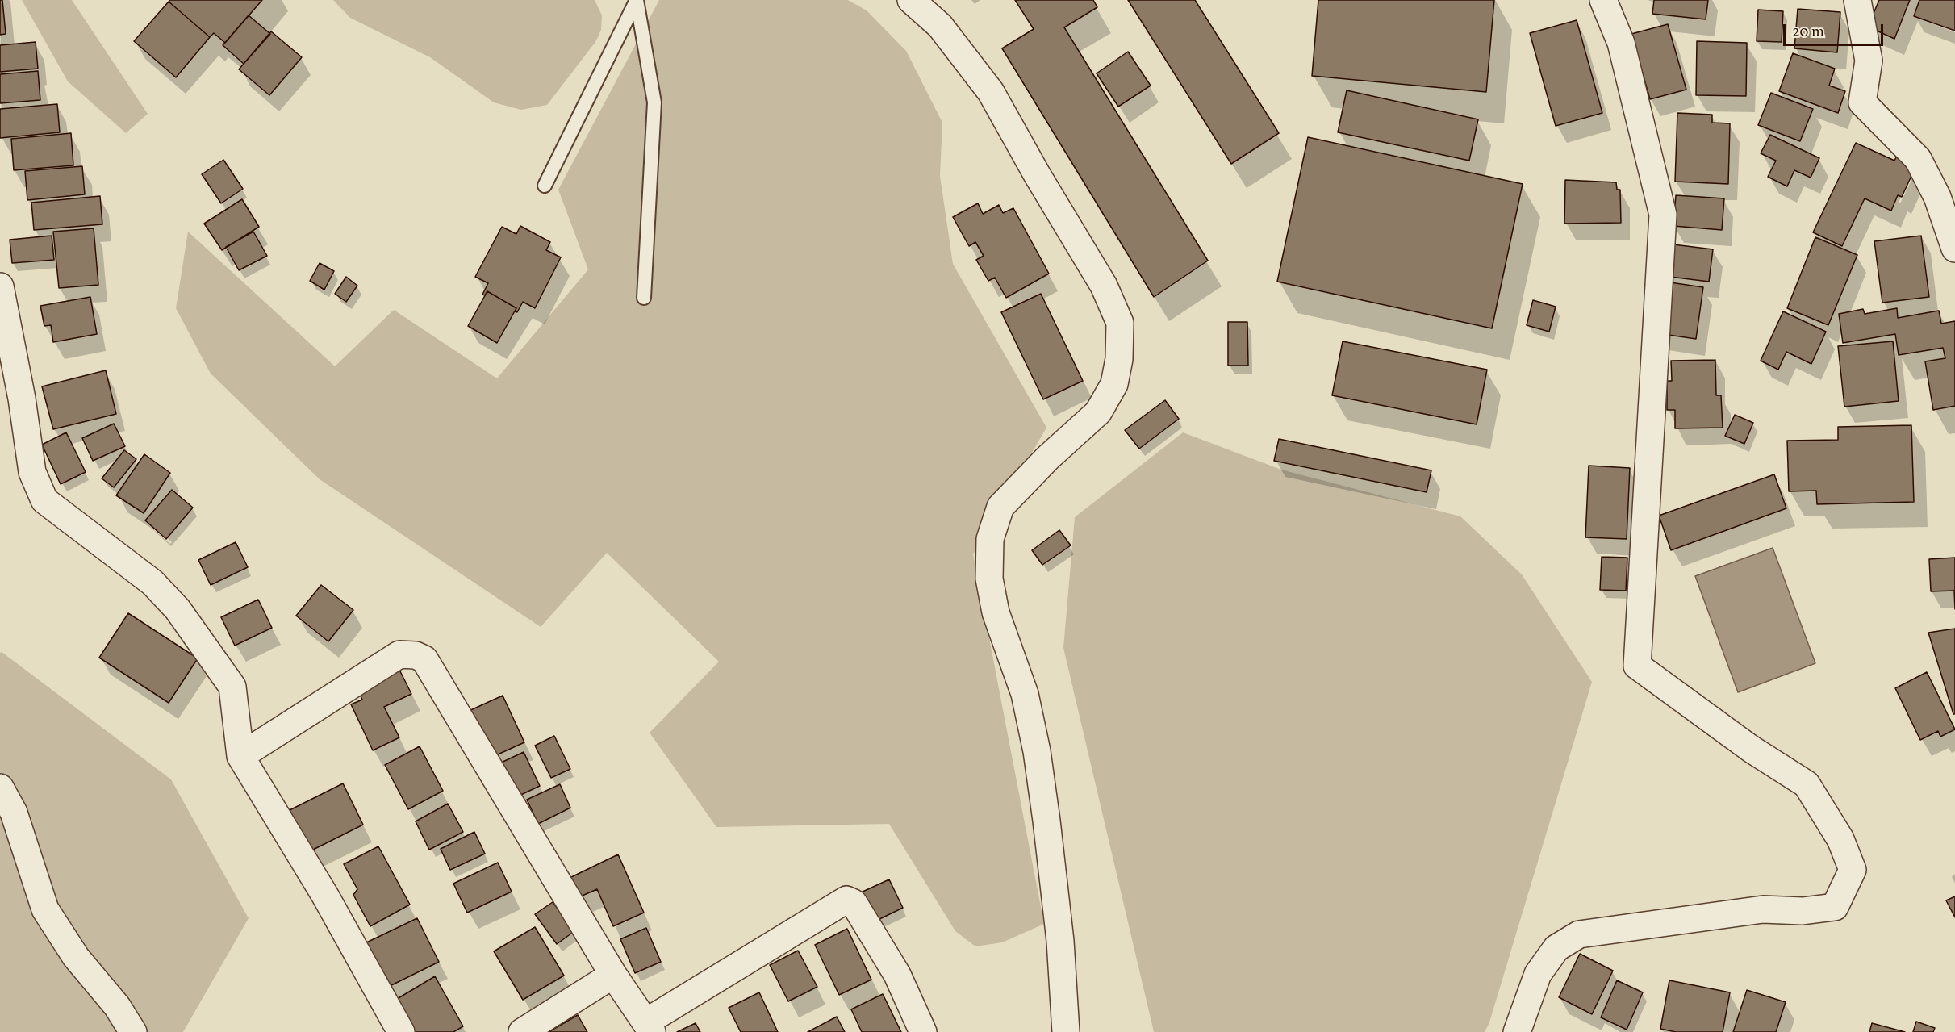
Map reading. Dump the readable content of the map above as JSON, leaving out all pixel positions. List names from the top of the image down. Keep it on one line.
{"scale_bar":"20 m"}
